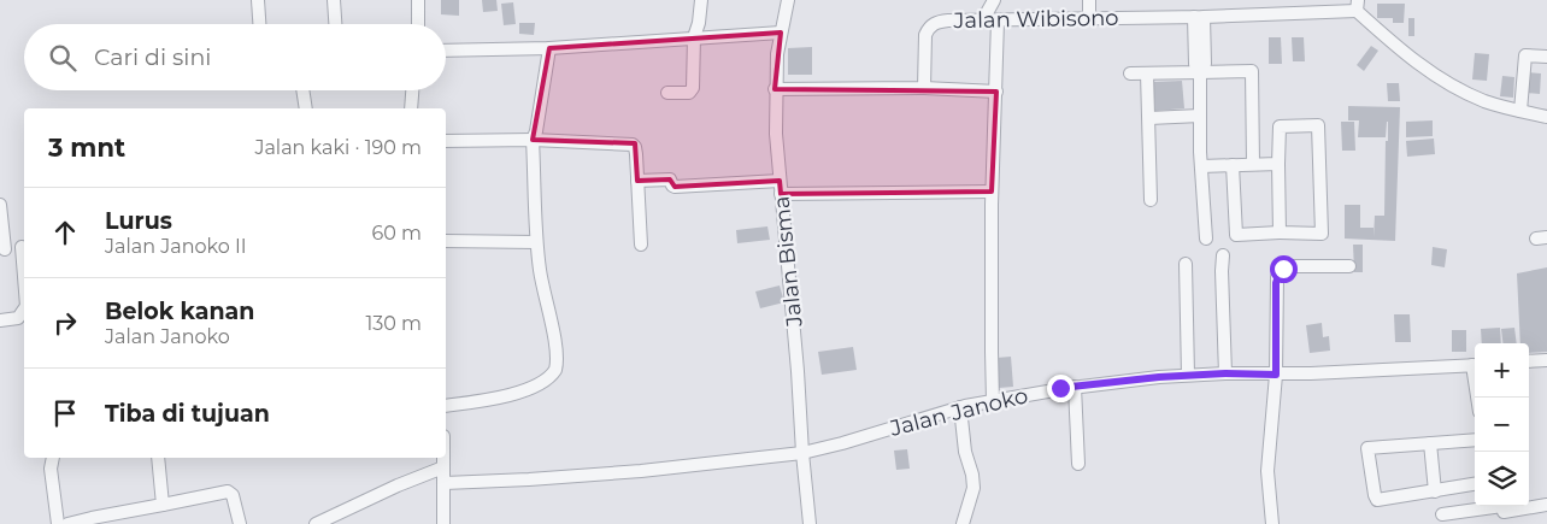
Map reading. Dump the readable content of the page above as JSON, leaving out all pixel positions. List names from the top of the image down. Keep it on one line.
{"streets":{"street":["Jalan Wibisono","Jalan Bisma","Jalan Janoko"]},"crossings":[["Jalan Bisma","Jalan Janoko"]],"page":{"search":"Cari di sini","heading":["3 mnt","Jalan kaki · 190 m"],"list":[["Lurus","Jalan Janoko II","60 m"],["Belok kanan","Jalan Janoko","130 m"],"Tiba di tujuan"],"map_buttons":["+","−"]}}
